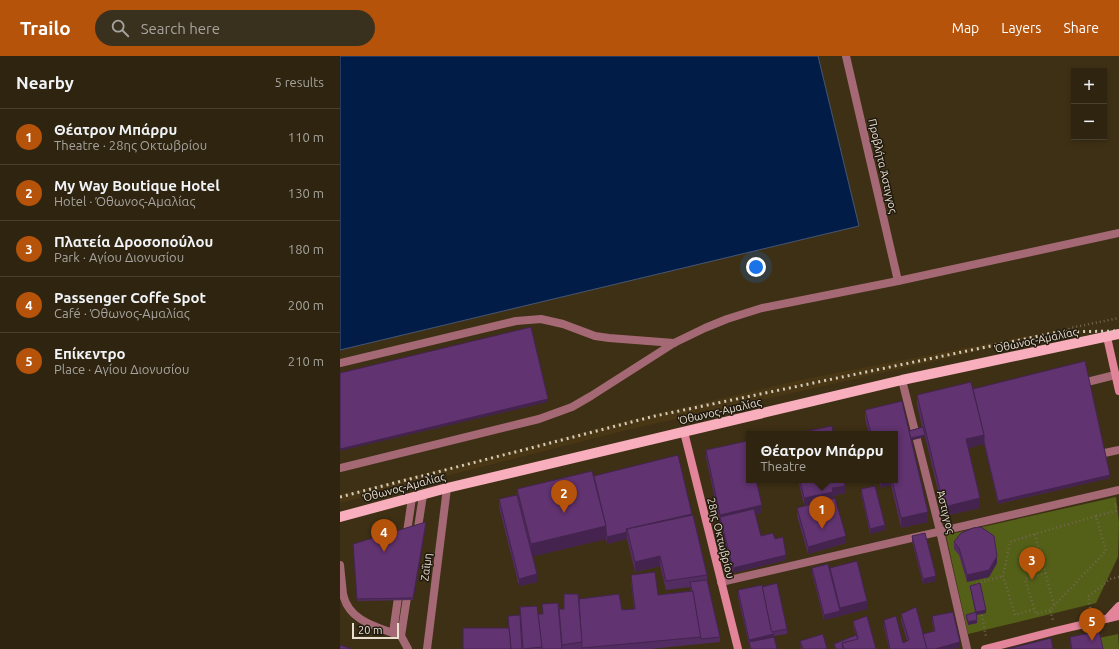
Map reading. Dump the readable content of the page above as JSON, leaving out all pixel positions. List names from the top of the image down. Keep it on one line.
{"streets":{"main road":["Όθωνος-Αμαλίας","28ης Οκτωβρίου"],"street":["Προβλήτα Άστιγγος","Άστιγγος","Ζαΐμη"]},"crossings":[["Όθωνος-Αμαλίας","Άστιγγος"],["Όθωνος-Αμαλίας","28ης Οκτωβρίου"],["Όθωνος-Αμαλίας","Ζαΐμη"]],"scale_bar":"20 m","page":{"header":"Trailo","search":"Search here","nav":["Map","Layers","Share"],"heading":["Nearby","5 results"],"map_buttons":["+","−"],"list":[{"mark":"1","name":"Θέατρον Μπάρρυ","note":"Theatre · 28ης Οκτωβρίου","value":"110 m"},{"mark":"2","name":"My Way Boutique Hotel","note":"Hotel · Όθωνος-Αμαλίας","value":"130 m"},{"mark":"3","name":"Πλατεία Δροσοπούλου","note":"Park · Αγίου Διονυσίου","value":"180 m"},{"mark":"4","name":"Passenger Coffe Spot","note":"Café · Όθωνος-Αμαλίας","value":"200 m"},{"mark":"5","name":"Επίκεντρο","note":"Place · Αγίου Διονυσίου","value":"210 m"}],"popup":["Θέατρον Μπάρρυ","Theatre"],"pins":["2","1","4","3","5"],"scale":"20 m"}}
